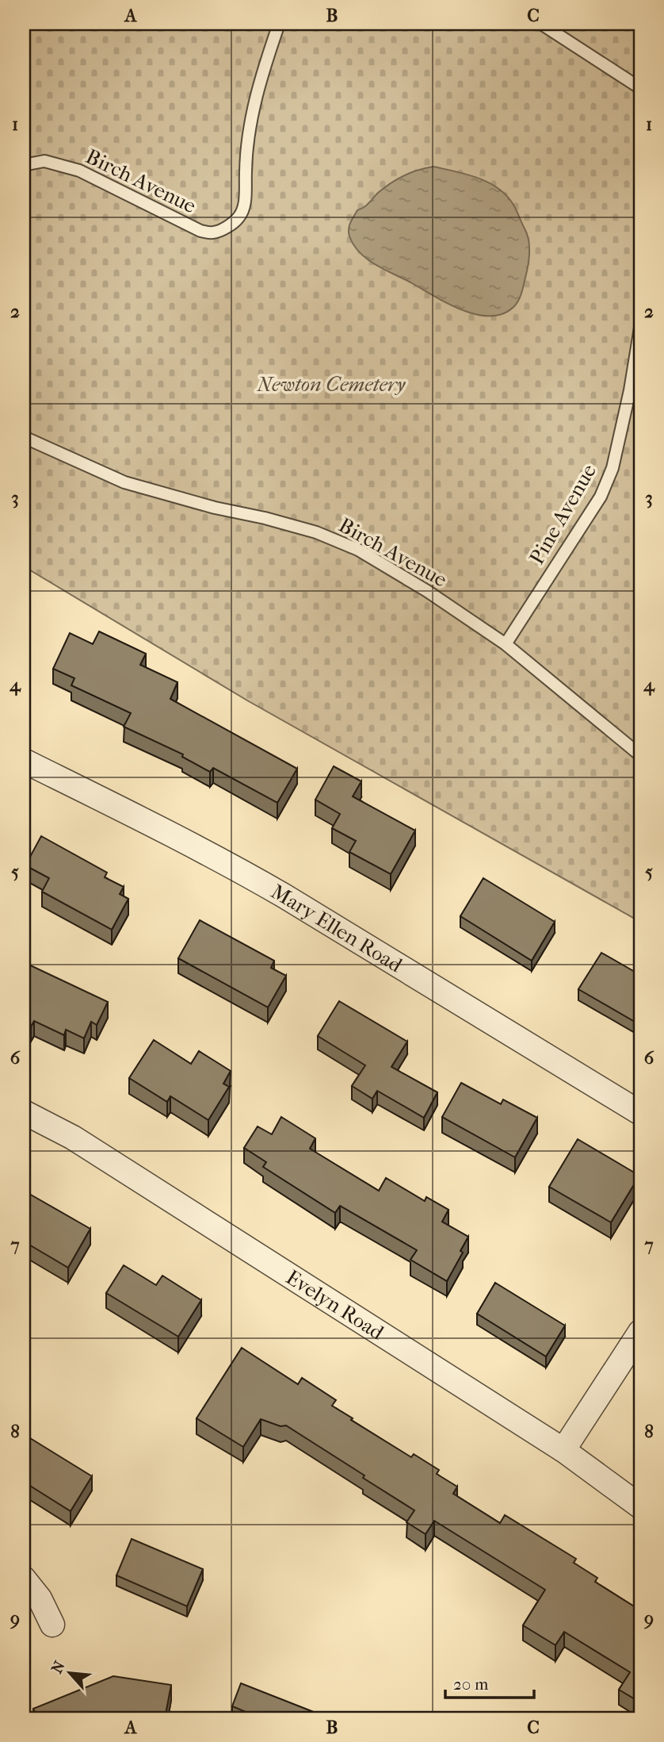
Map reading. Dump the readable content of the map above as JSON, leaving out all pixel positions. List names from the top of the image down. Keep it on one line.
{"streets":{"street":["Mary Ellen Road","Evelyn Road"],"lane":["Birch Avenue","Pine Avenue"]},"crossings":[["Birch Avenue","Pine Avenue"]],"parks":["Newton Cemetery"],"scale_bar":"20 m","north":"top left","grid":{"columns":["A","B","C"],"rows":["1","2","3","4","5","6","7","8","9"]}}
